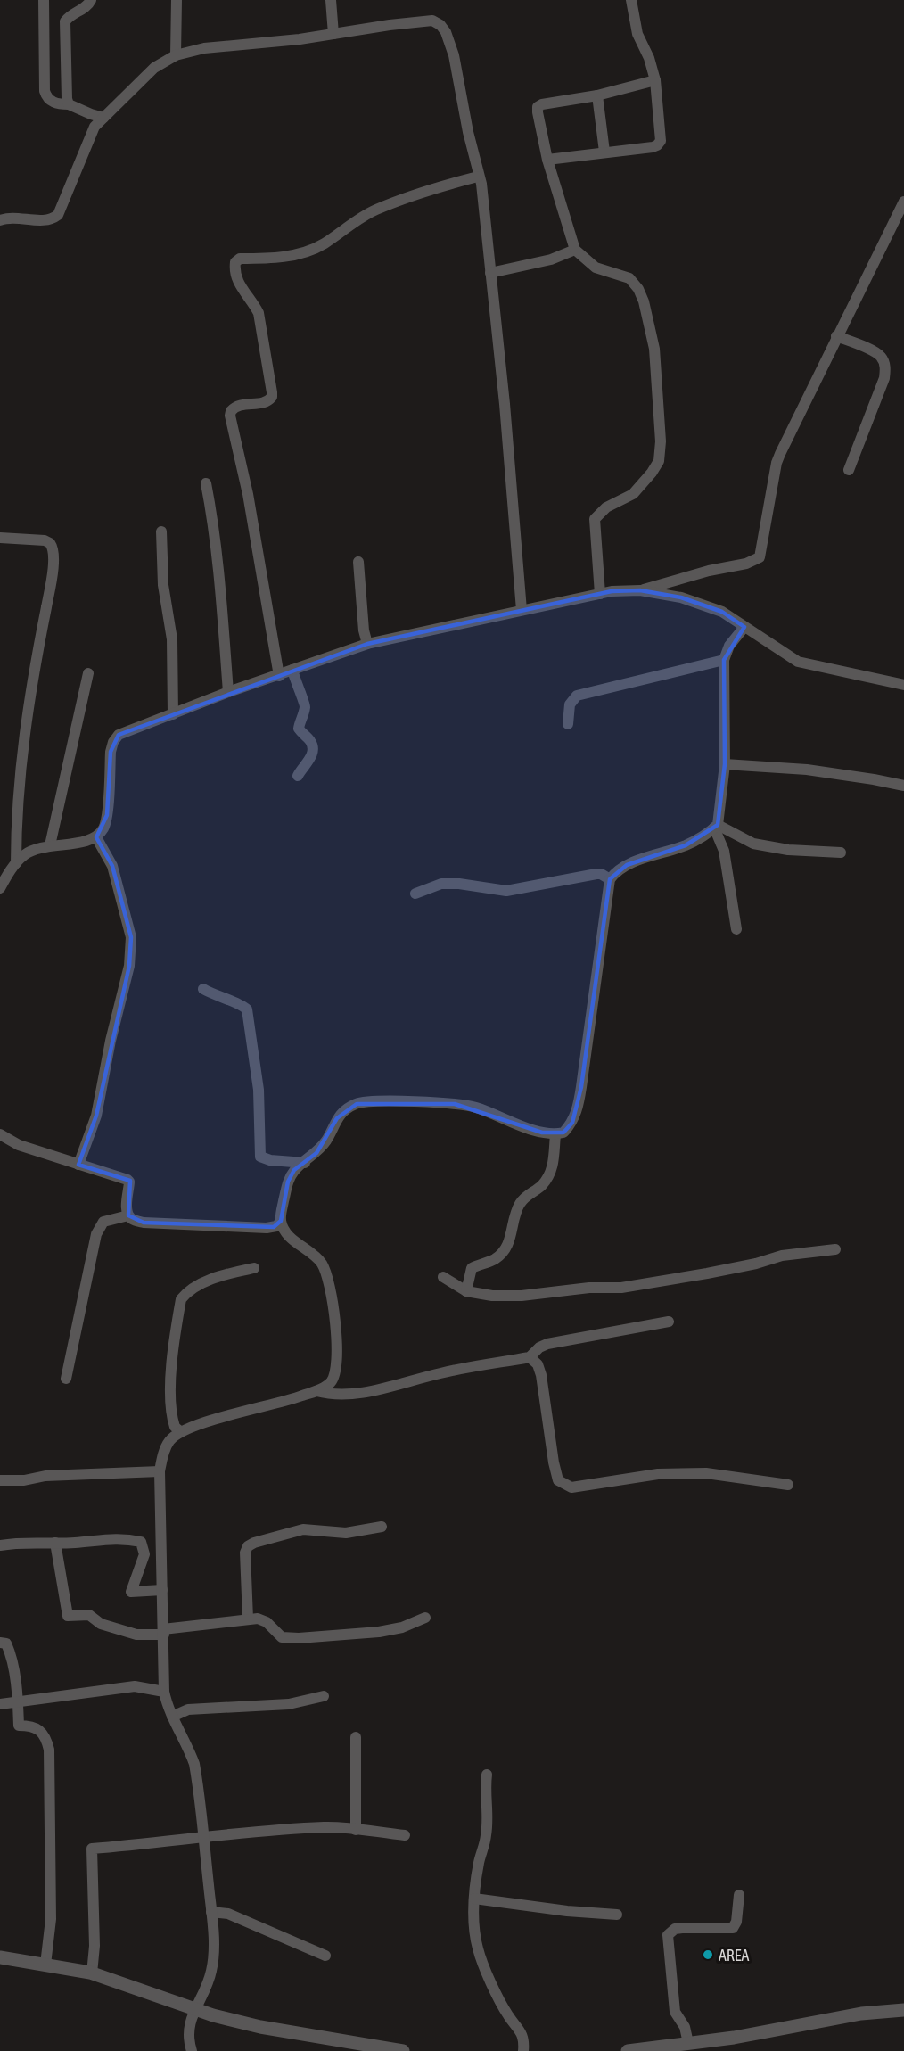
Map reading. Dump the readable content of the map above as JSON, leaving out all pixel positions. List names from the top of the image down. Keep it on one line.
{"places":["AREA"]}
